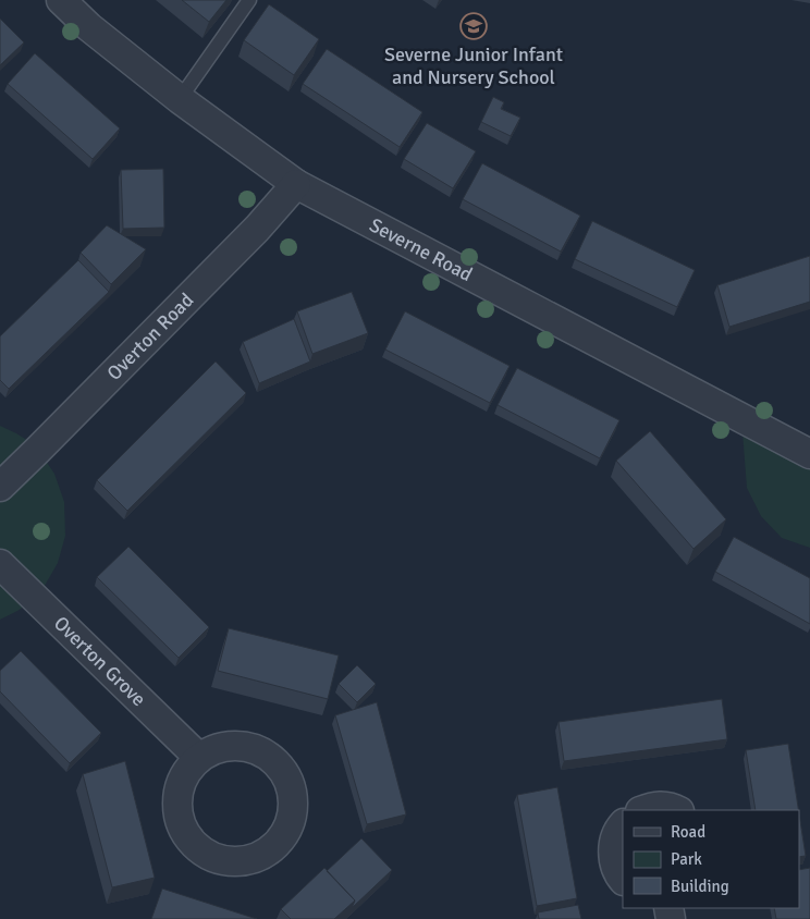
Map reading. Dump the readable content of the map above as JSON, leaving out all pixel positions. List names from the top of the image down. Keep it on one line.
{"streets":{"street":["Severne Road","Overton Road","Overton Grove"]},"crossings":[["Severne Road","Overton Road"]],"places":{"school or university":["Severne Junior Infant and Nursery School"]},"legend":["Road","Park","Building"]}
